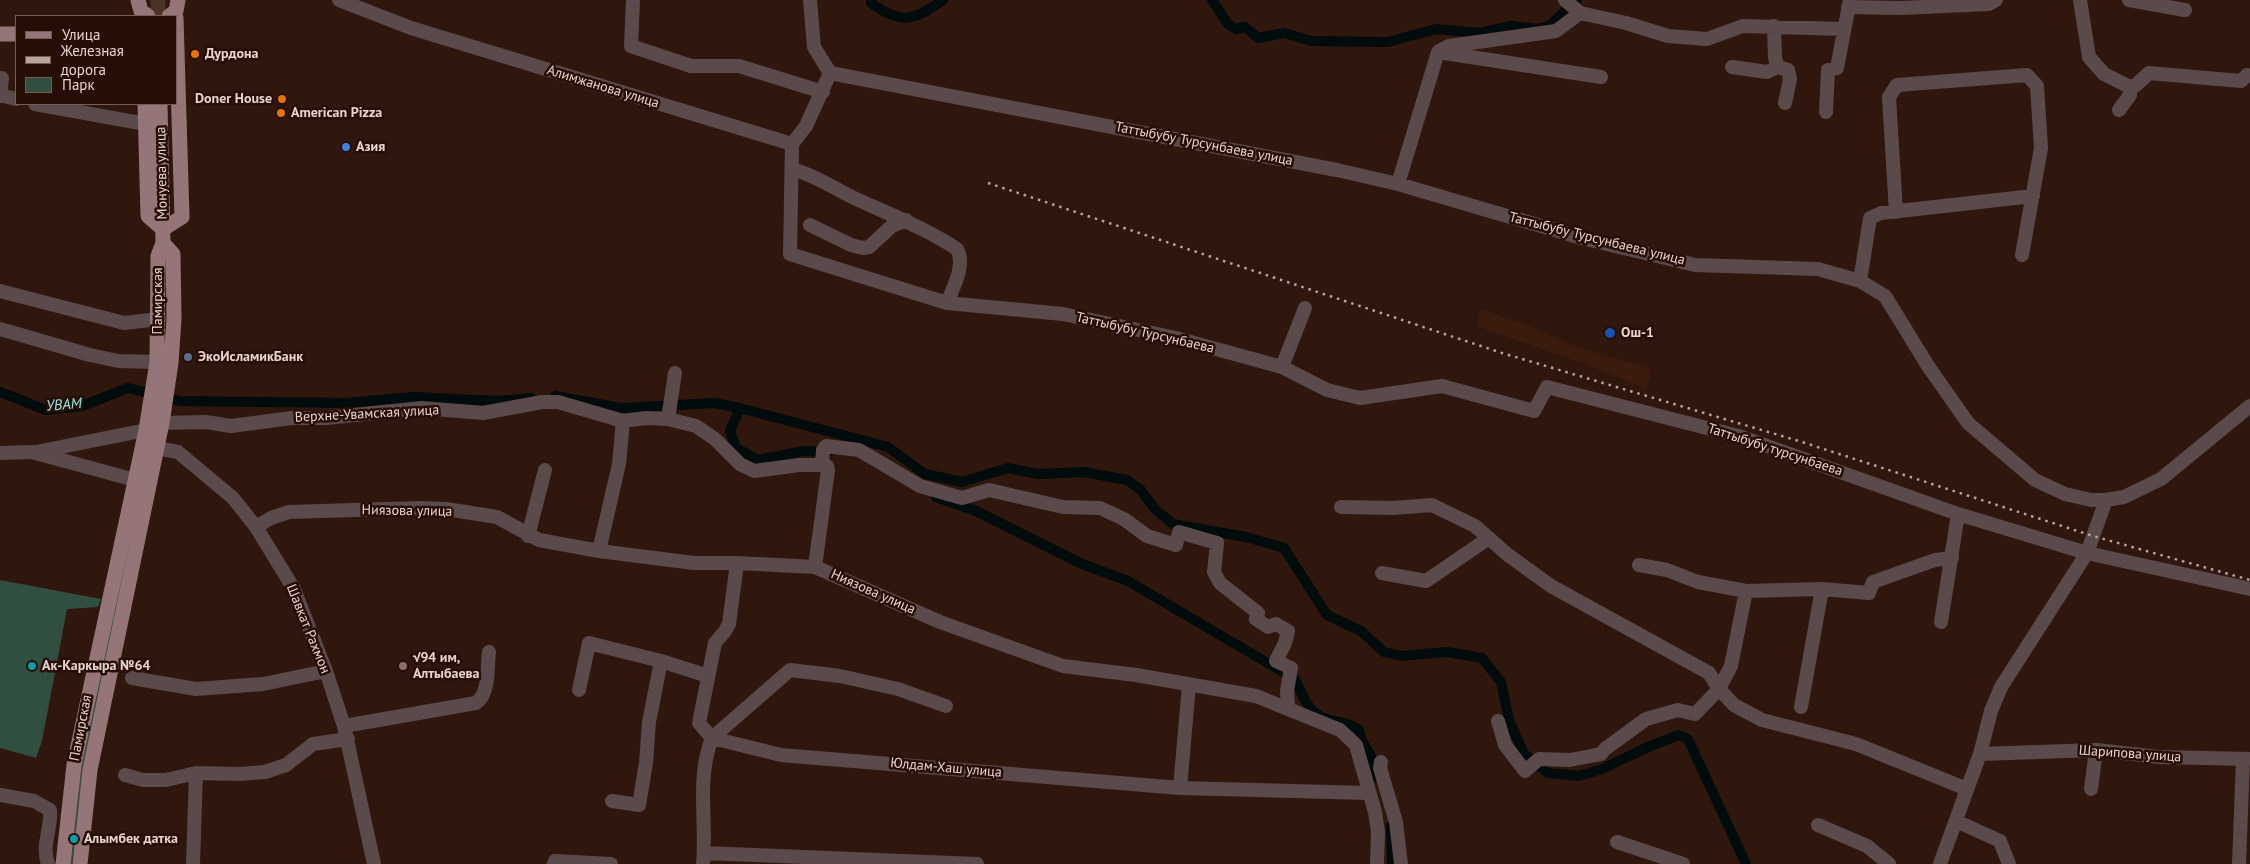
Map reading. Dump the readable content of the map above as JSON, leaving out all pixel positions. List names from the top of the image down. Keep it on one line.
{"streets":{"main road":["Монуева улица","Памирская"],"street":["Алимжанова улица","Таттыбубу Турсунбаева улица","Таттыбубу Турсунбаева","Верхне-Увамская улица","Таттыбубу турсунбаева","Ниязова улица","Шавкат Рахмон","Шарипова улица","Юлдам-Хаш улица"]},"crossings":[["Алимжанова улица","Таттыбубу Турсунбаева"],["Монуева улица","Памирская"],["Памирская","Верхне-Увамская улица"],["Памирская","Шавкат Рахмон"],["Таттыбубу Турсунбаева","Таттыбубу турсунбаева"],["Верхне-Увамская улица","Ниязова улица"],["Ниязова улица","Шавкат Рахмон"],["Ниязова улица","Юлдам-Хаш улица"]],"water":["УВАМ"],"places":["Дурдона","Doner House","American Pizza","Азия","Ош-1","ЭкоИсламикБанк","Ак-Каркыра №64","√94 им, Алтыбаева","Алымбек датка"],"legend":["Улица","Железная дорога","Парк"]}
